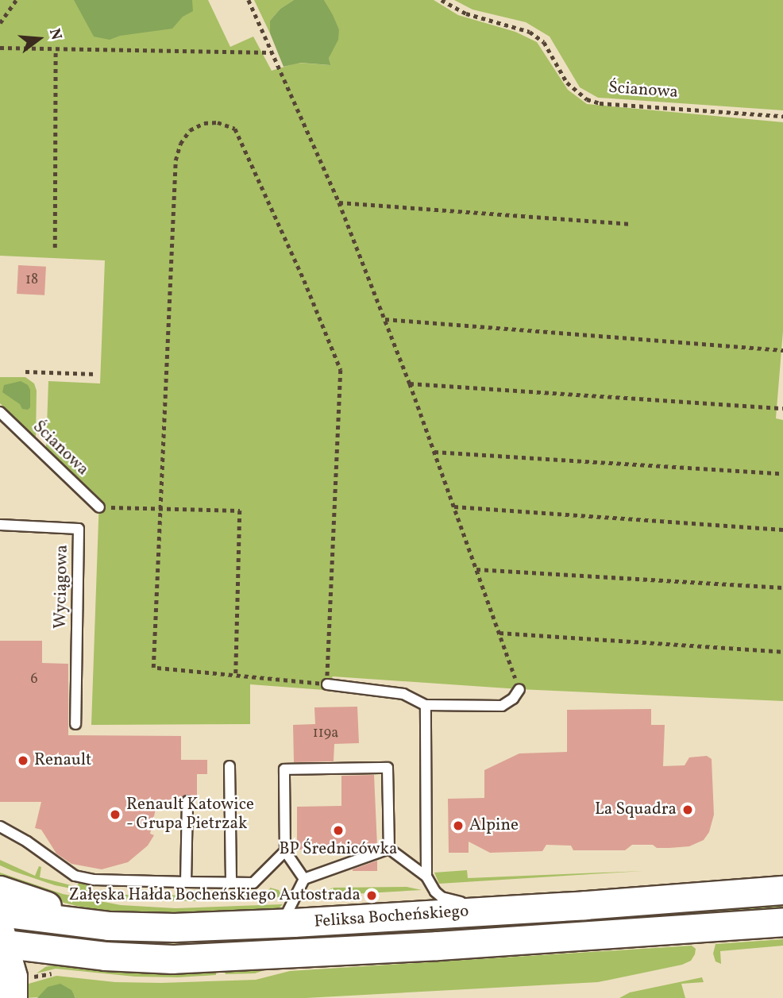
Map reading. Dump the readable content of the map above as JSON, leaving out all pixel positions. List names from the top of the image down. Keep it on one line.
{"streets":{"main road":["Feliksa Bocheńskiego"],"lane":["Ścianowa","Wyciągowa"]},"places":["Renault","La Squadra","Renault Katowice - Grupa Pietrzak","Alpine","BP Średnicówka","Załęska Hałda Bocheńskiego Autostrada"],"house_numbers":["18","6","119a"],"north":"right"}
